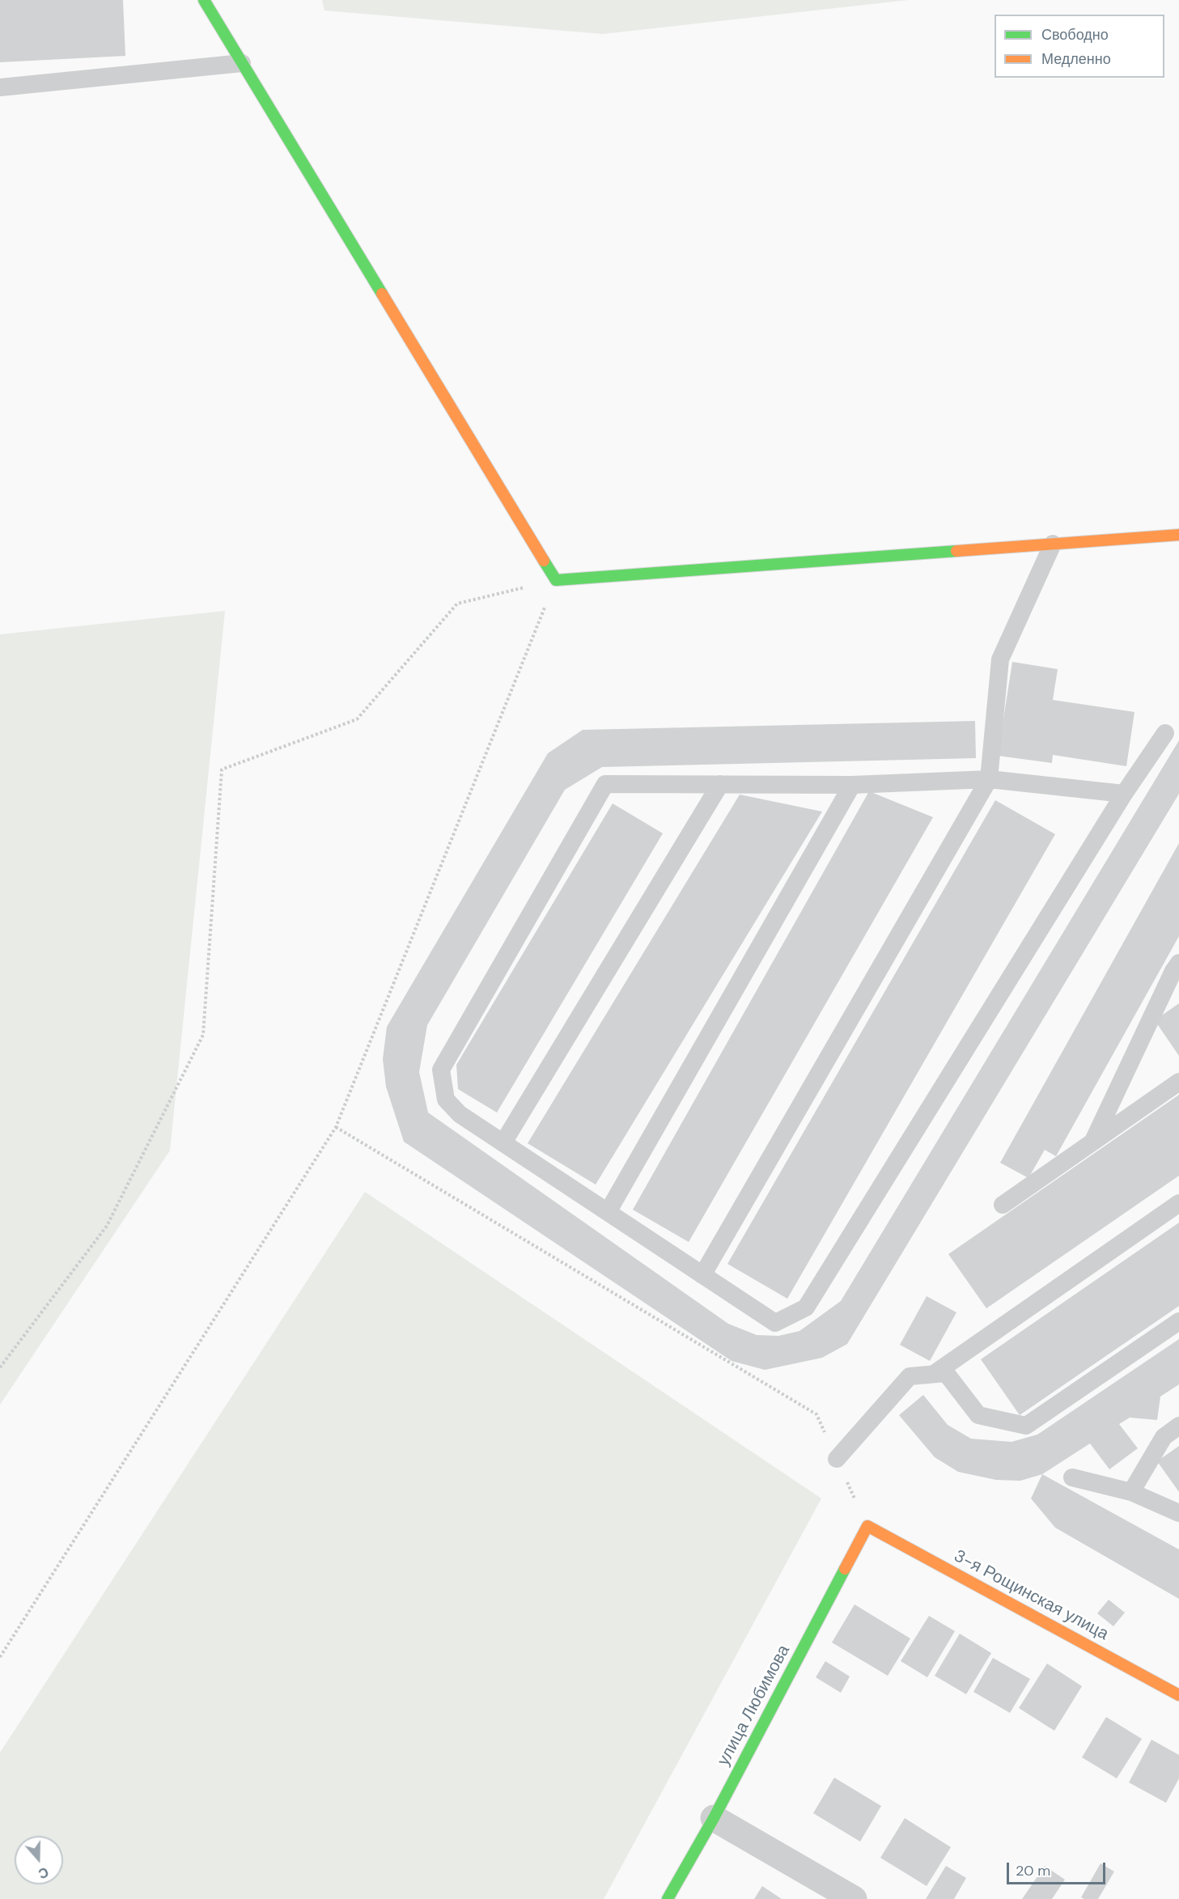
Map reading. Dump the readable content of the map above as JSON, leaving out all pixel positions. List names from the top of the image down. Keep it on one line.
{"streets":{"street":["3-я Рощинская улица","улица Любимова"]},"crossings":[["3-я Рощинская улица","улица Любимова"]],"legend":["Свободно","Медленно"],"scale_bar":"20 m","north":"bottom"}
